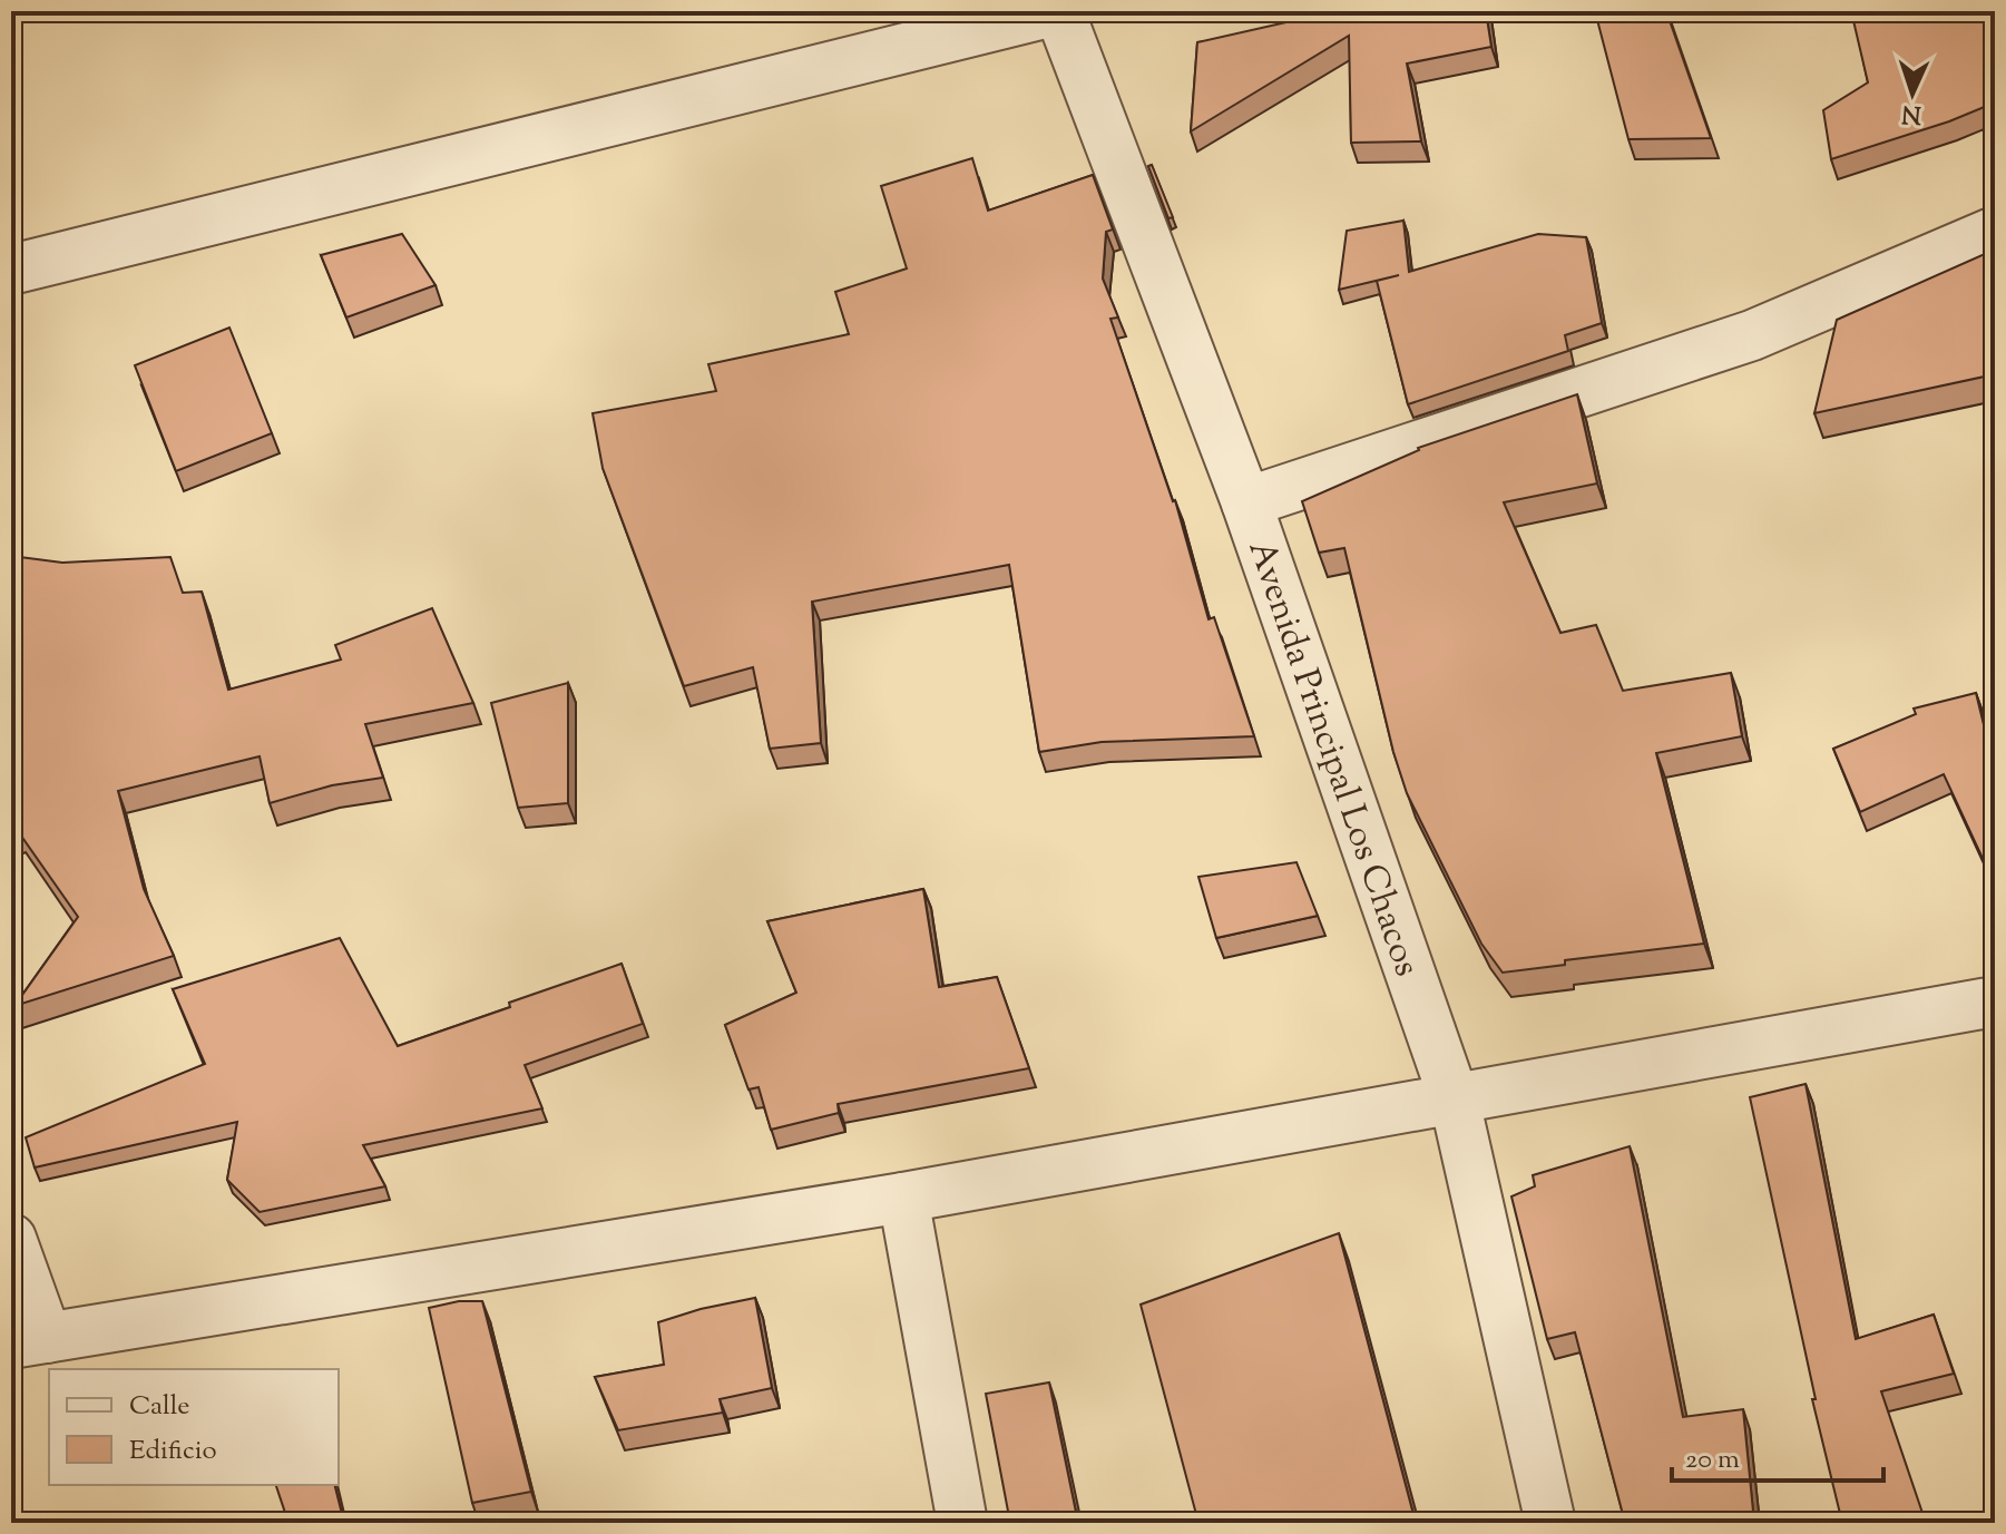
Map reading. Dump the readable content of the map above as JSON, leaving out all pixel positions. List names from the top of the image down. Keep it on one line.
{"streets":{"street":["Avenida Principal Los Chacos"]},"legend":["Calle","Edificio"],"scale_bar":"20 m","north":"bottom"}
